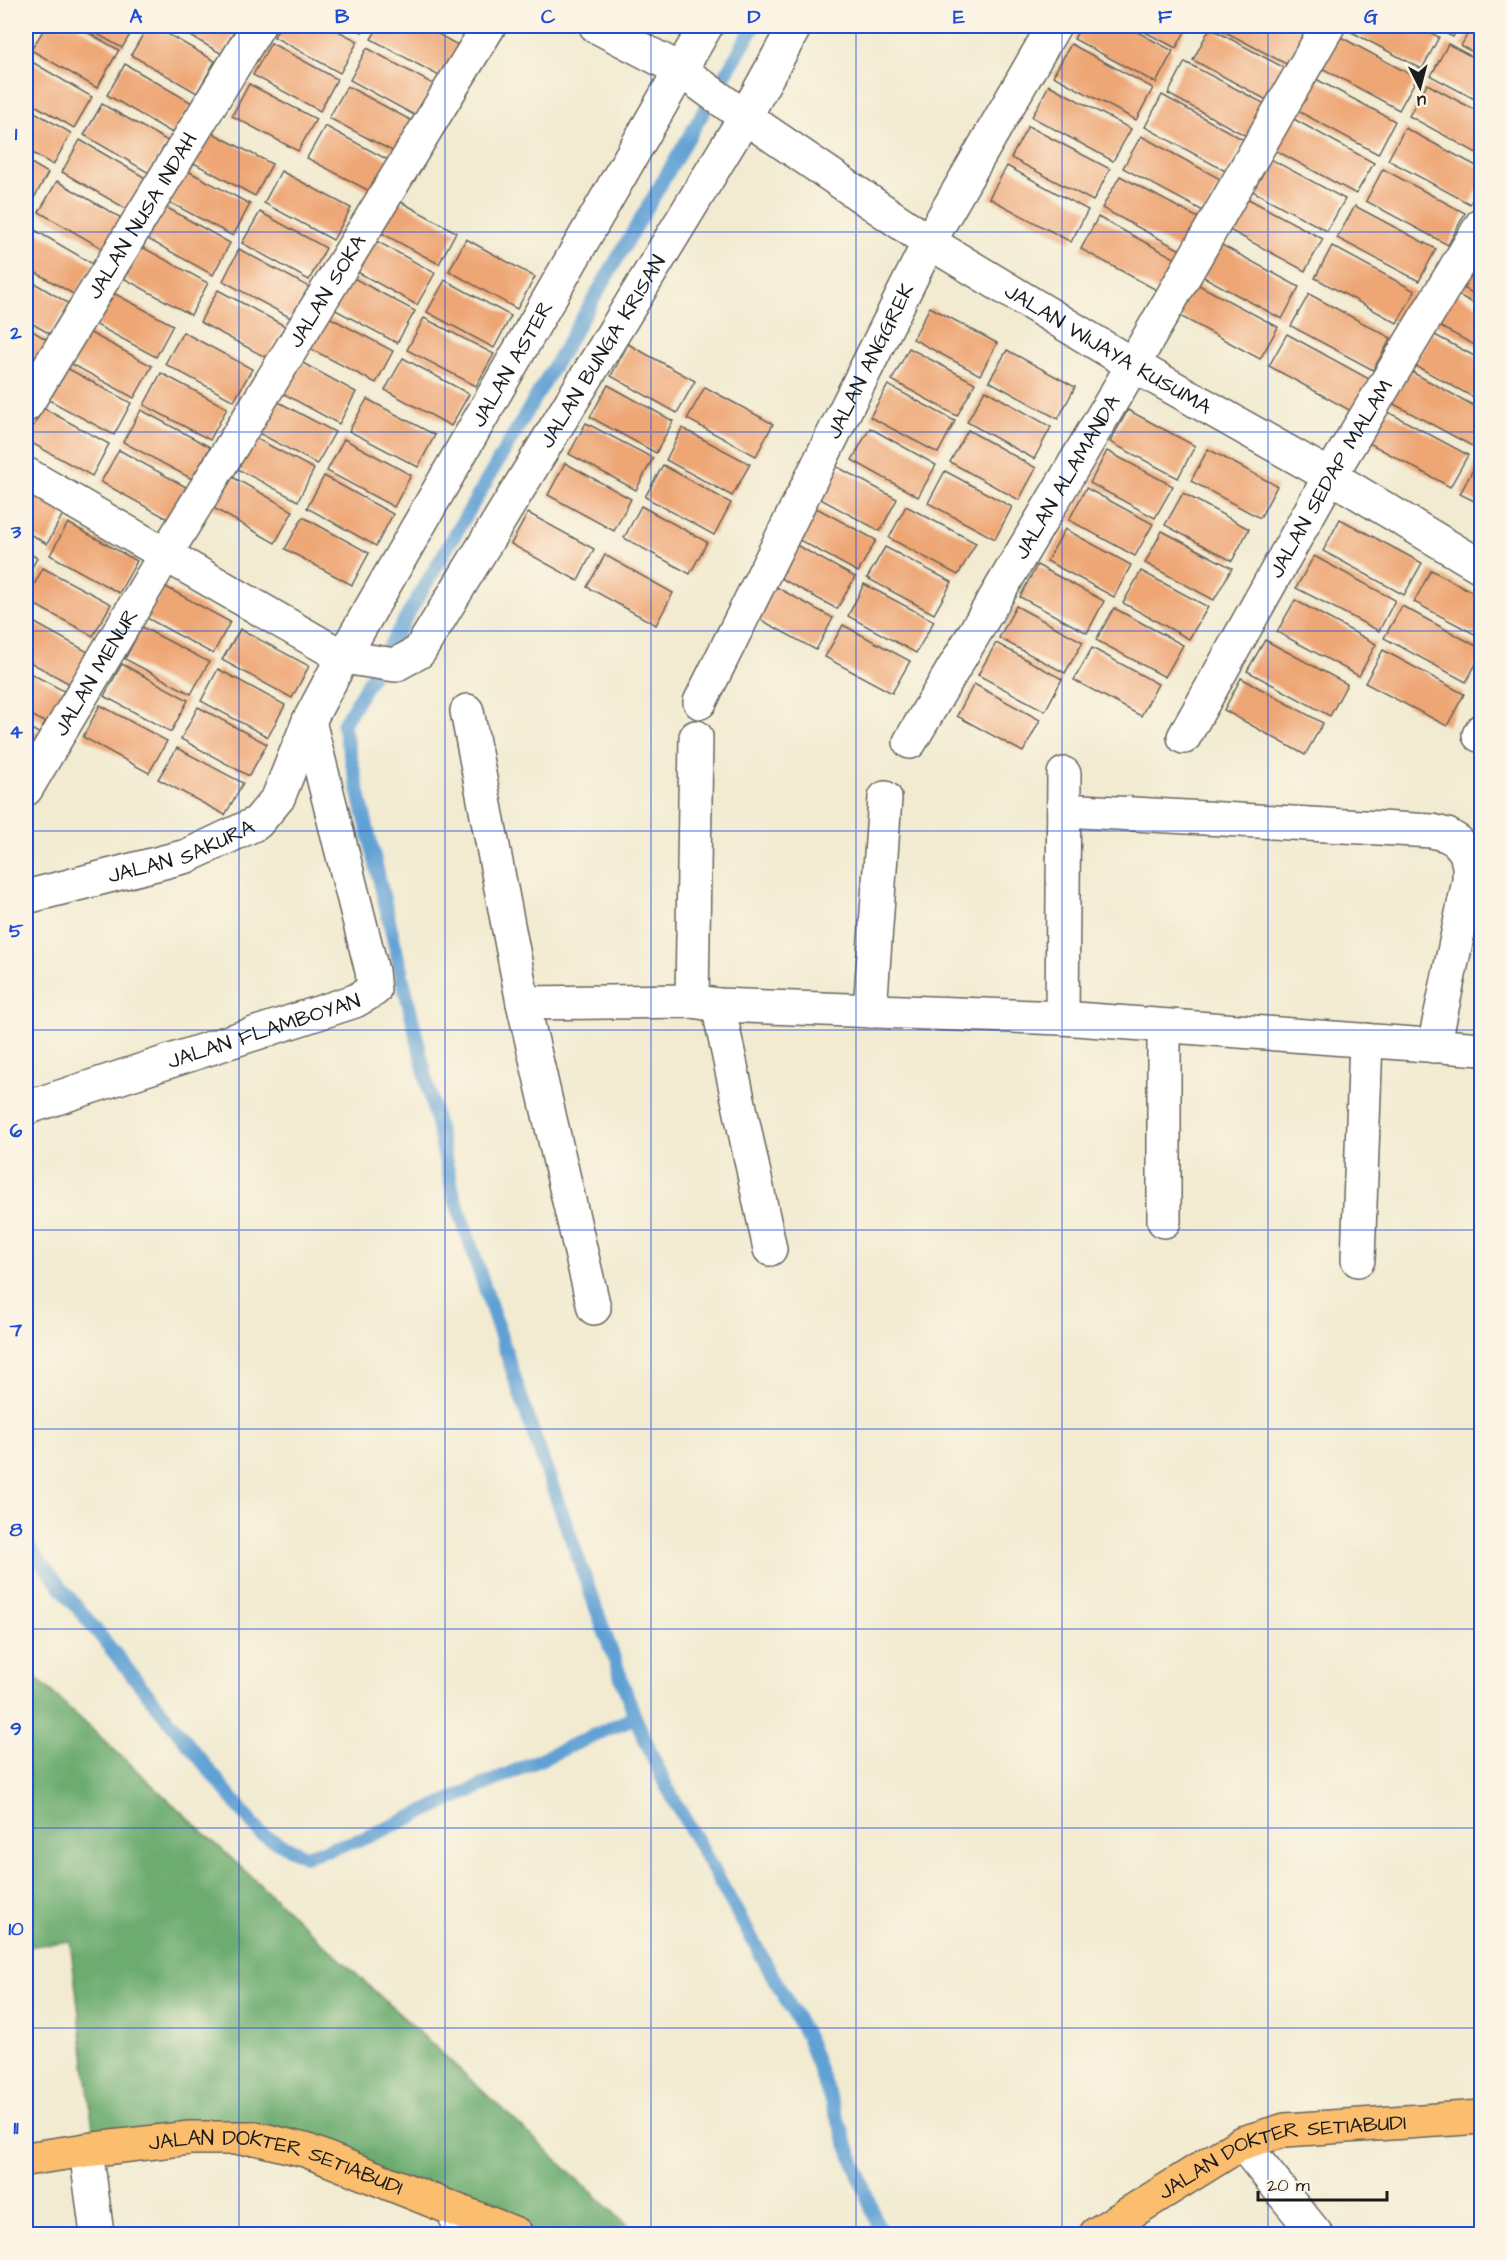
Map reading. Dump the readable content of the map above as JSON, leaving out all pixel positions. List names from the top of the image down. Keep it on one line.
{"streets":{"main road":["JALAN DOKTER SETIABUDI"],"street":["JALAN NUSA INDAH","JALAN SOKA","JALAN WIJAYA KUSUMA","JALAN BUNGA KRISAN","JALAN ANGGREK","JALAN ASTER","JALAN ALAMANDA","JALAN SEDAP MALAM","JALAN MENUR","JALAN SAKURA","JALAN FLAMBOYAN"]},"crossings":[["JALAN SOKA","JALAN MENUR"],["JALAN WIJAYA KUSUMA","JALAN BUNGA KRISAN"],["JALAN WIJAYA KUSUMA","JALAN ANGGREK"],["JALAN WIJAYA KUSUMA","JALAN ASTER"],["JALAN WIJAYA KUSUMA","JALAN ALAMANDA"],["JALAN WIJAYA KUSUMA","JALAN SEDAP MALAM"],["JALAN BUNGA KRISAN","JALAN ASTER"],["JALAN BUNGA KRISAN","JALAN SAKURA"],["JALAN ASTER","JALAN SAKURA"],["JALAN SAKURA","JALAN FLAMBOYAN"]],"scale_bar":"20 m","north":"bottom","grid":{"columns":["A","B","C","D","E","F","G"],"rows":["1","2","3","4","5","6","7","8","9","10","11"]}}
